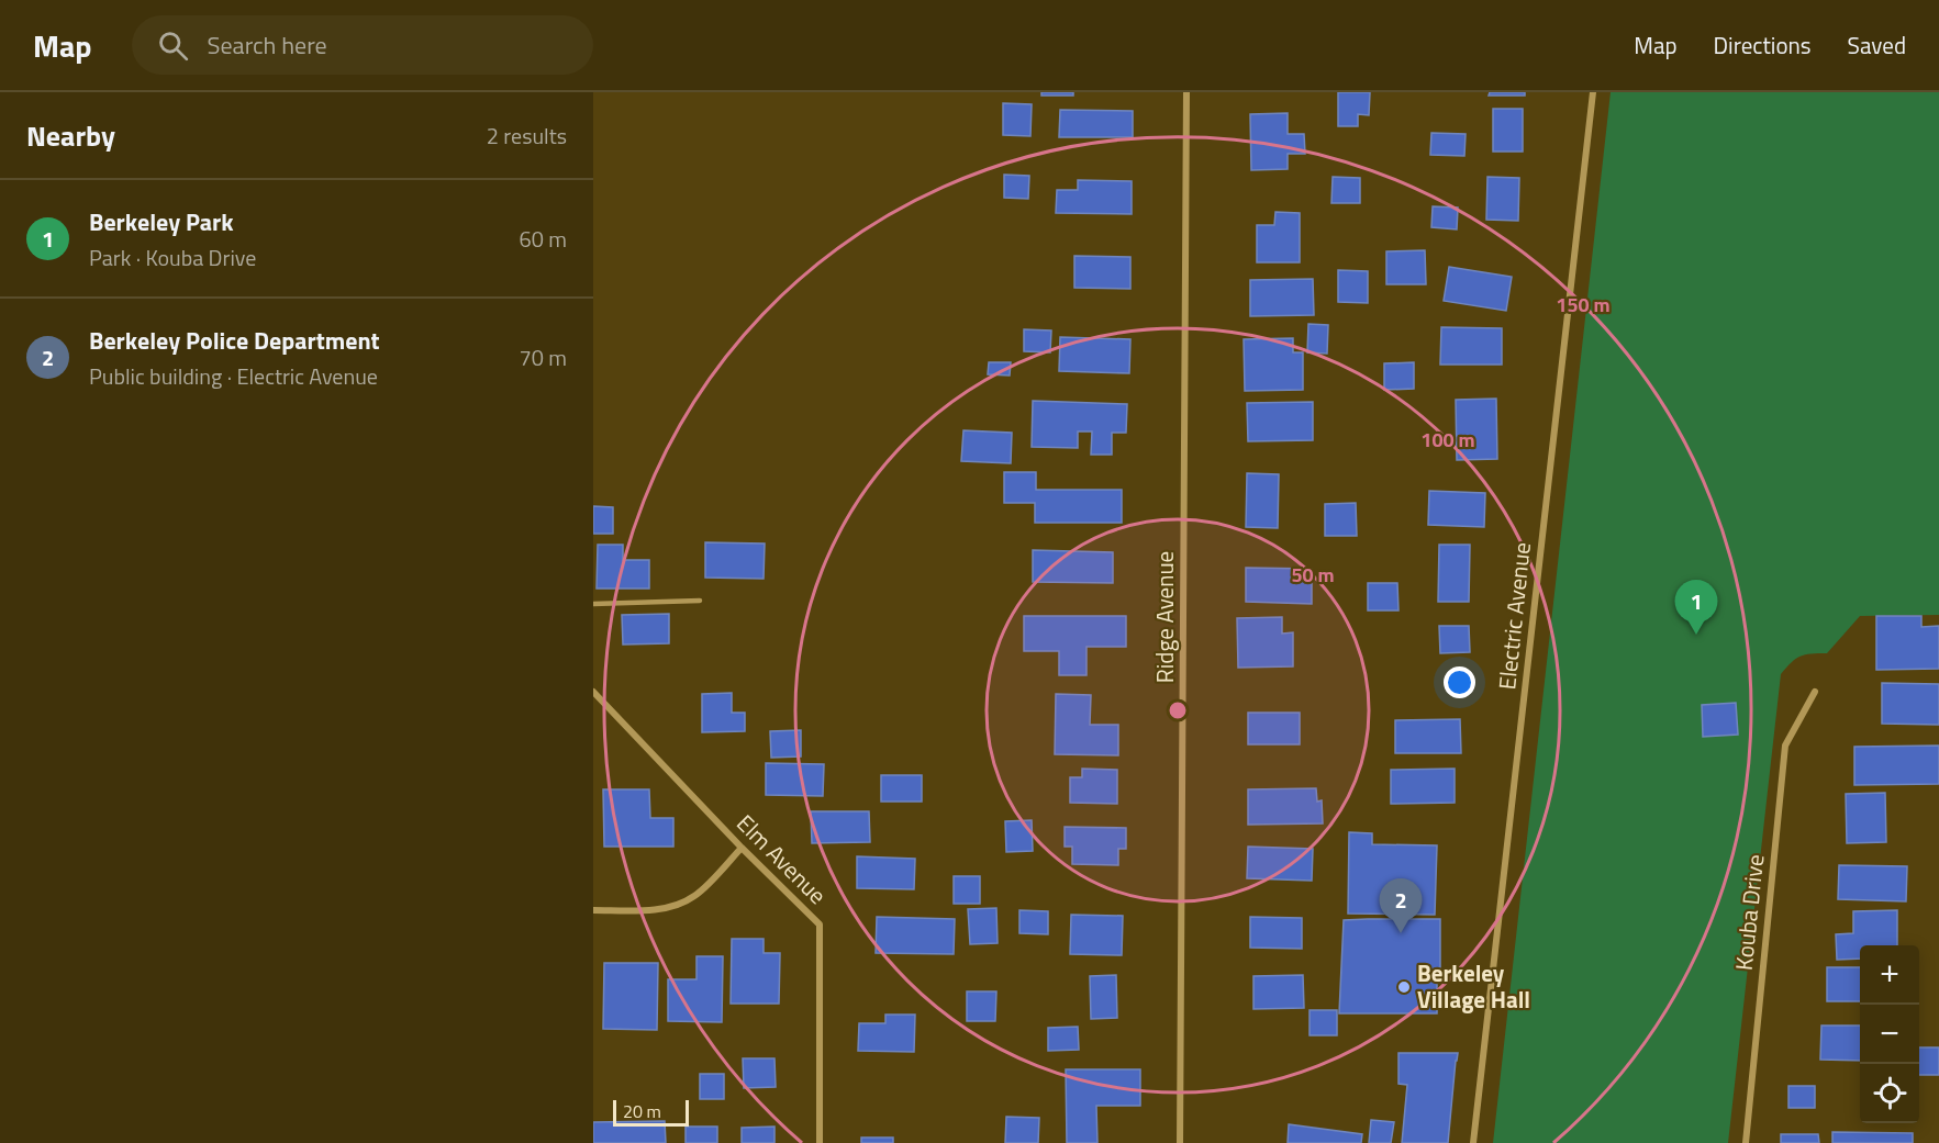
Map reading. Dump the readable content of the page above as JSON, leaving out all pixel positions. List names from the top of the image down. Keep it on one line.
{"streets":{"street":["Electric Avenue","Ridge Avenue","Elm Avenue","Kouba Drive"]},"places":["Berkeley Village Hall"],"scale_bar":"20 m","page":{"header":"Map","search":"Search here","nav":["Map","Directions","Saved"],"heading":["Nearby","2 results"],"list":[{"mark":"1","name":"Berkeley Park","note":"Park · Kouba Drive","value":"60 m"},{"mark":"2","name":"Berkeley Police Department","note":"Public building · Electric Avenue","value":"70 m"}],"pins":["1","2"],"map_buttons":["+","−"],"scale":"20 m"},"rings":["150 m","100 m","50 m"]}
